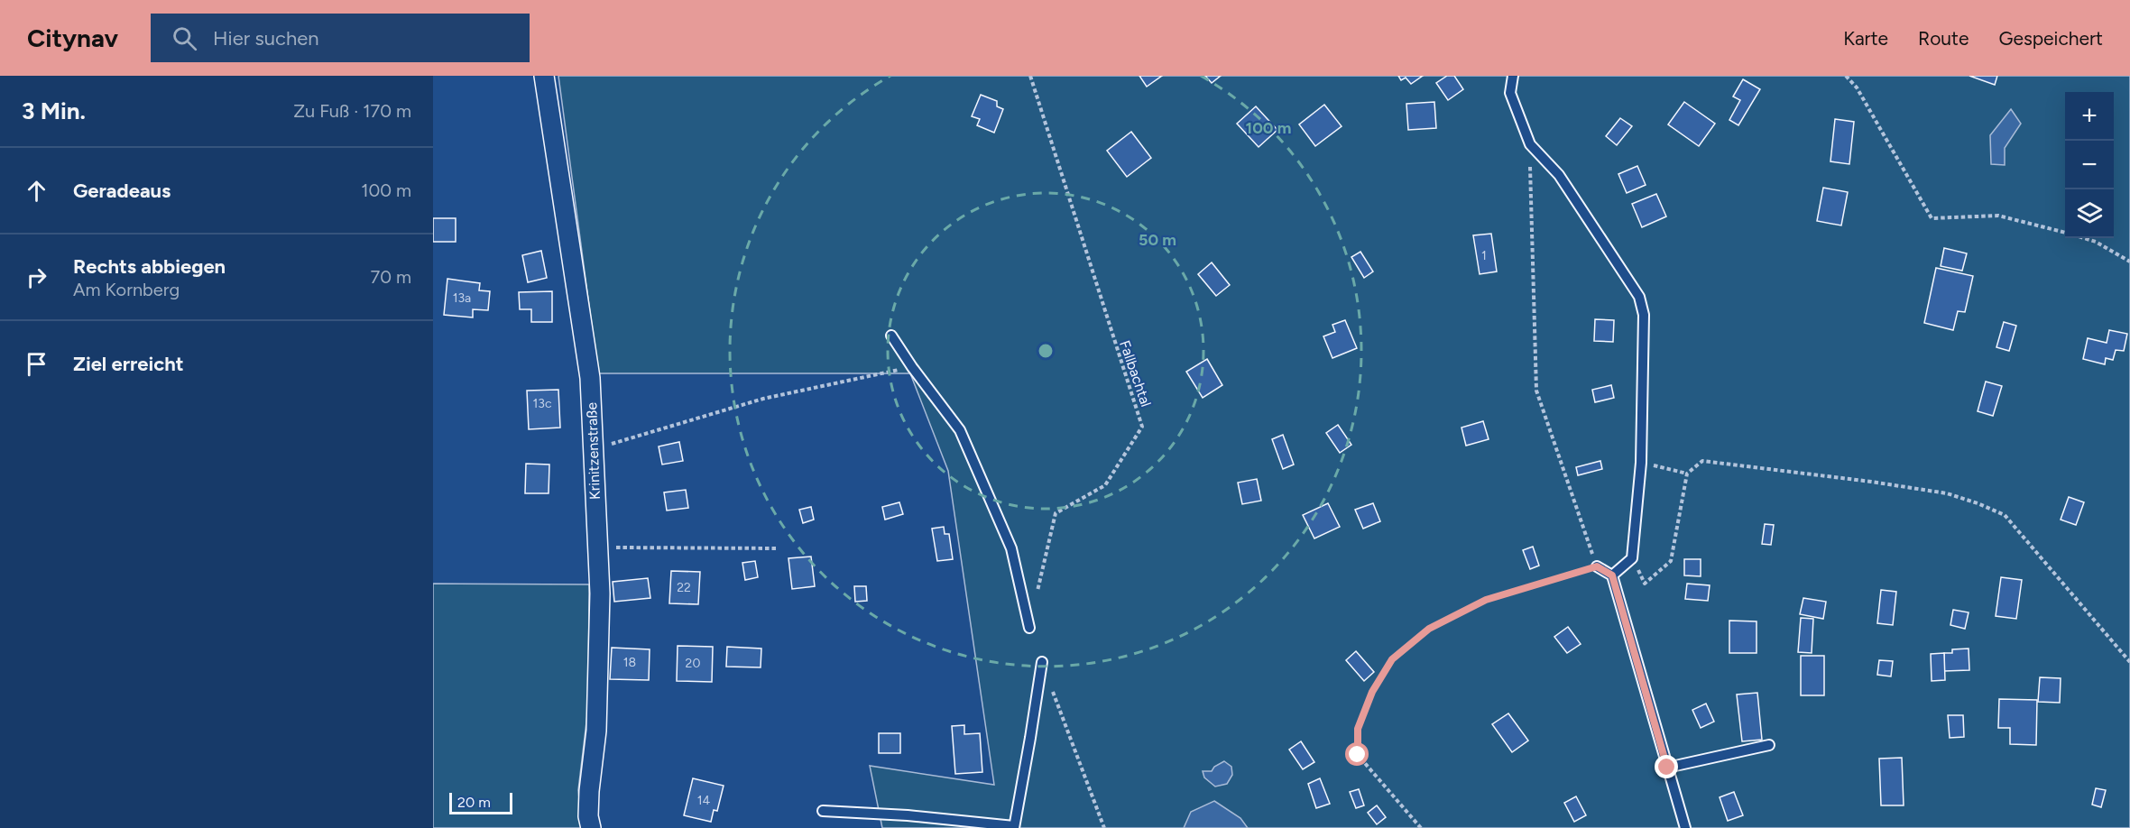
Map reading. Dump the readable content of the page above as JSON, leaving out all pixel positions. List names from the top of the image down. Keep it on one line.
{"streets":{"street":["Krinitzenstraße"],"path":["Fallbachtal"]},"house_numbers":["1","13a","13c","22","18","20","14"],"scale_bar":"20 m","page":{"header":"Citynav","search":"Hier suchen","nav":["Karte","Route","Gespeichert"],"heading":["3 Min.","Zu Fuß · 170 m"],"map_buttons":["+","−"],"list":[["Geradeaus","100 m"],["Rechts abbiegen","Am Kornberg","70 m"],"Ziel erreicht"],"scale":"20 m"},"rings":["100 m","50 m"]}
